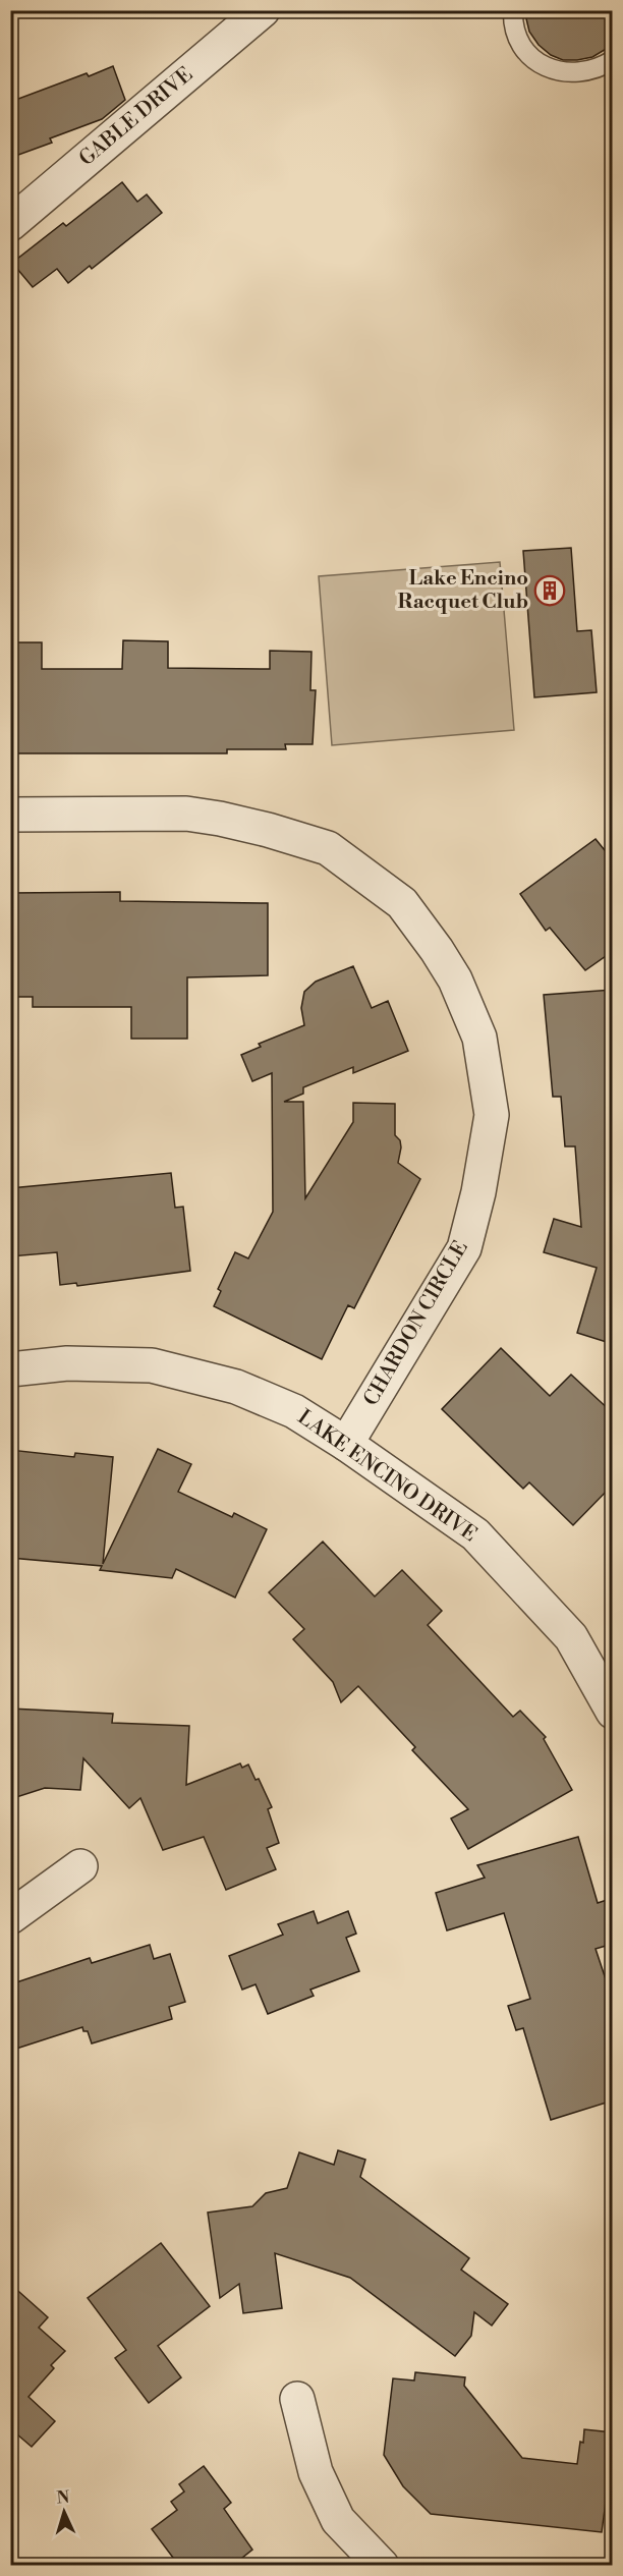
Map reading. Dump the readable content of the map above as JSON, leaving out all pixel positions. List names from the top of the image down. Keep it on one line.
{"streets":{"street":["GABLE DRIVE","CHARDON CIRCLE","LAKE ENCINO DRIVE"]},"crossings":[["CHARDON CIRCLE","LAKE ENCINO DRIVE"]],"places":{"building":["Lake Encino Racquet Club"]},"north":"top"}
